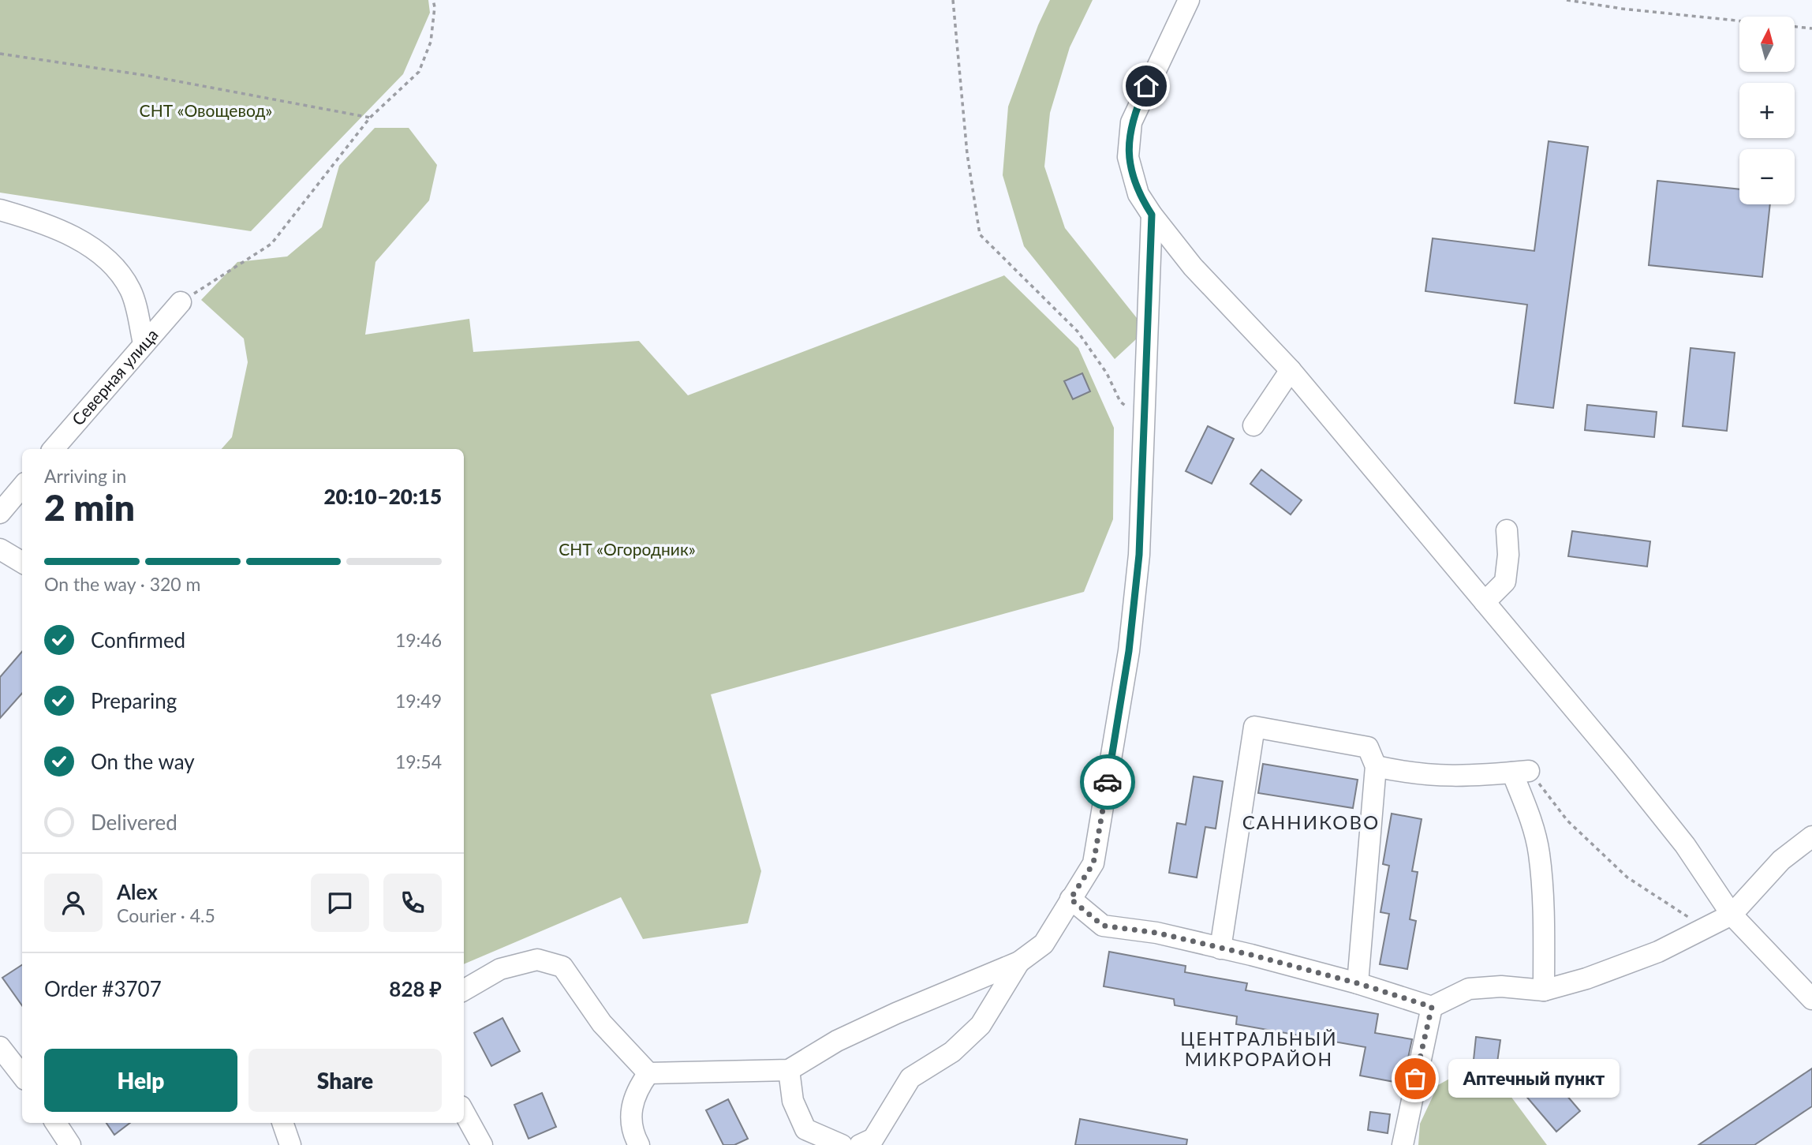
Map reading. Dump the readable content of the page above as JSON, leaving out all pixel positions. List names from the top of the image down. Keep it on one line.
{"streets":{"street":["Северная улица"]},"districts":["САННИКОВО","ЦЕНТРАЛЬНЫЙ МИКРОРАЙОН"],"parks":["СНТ «Овощевод»","СНТ «Огородник»"],"places":["Аптечный пункт"],"north":"top","page":{"map_buttons":["+","−"],"heading":["2 min","Arriving in","20:10–20:15"],"panel":["Alex","Courier · 4.5","Order #3707","828 ₽"],"bar":"On the way · 320 m","list":[["Confirmed","19:46"],["Preparing","19:49"],["On the way","19:54"],"Delivered"],"buttons":["Help","Share"],"bubble":"Аптечный пункт"}}
